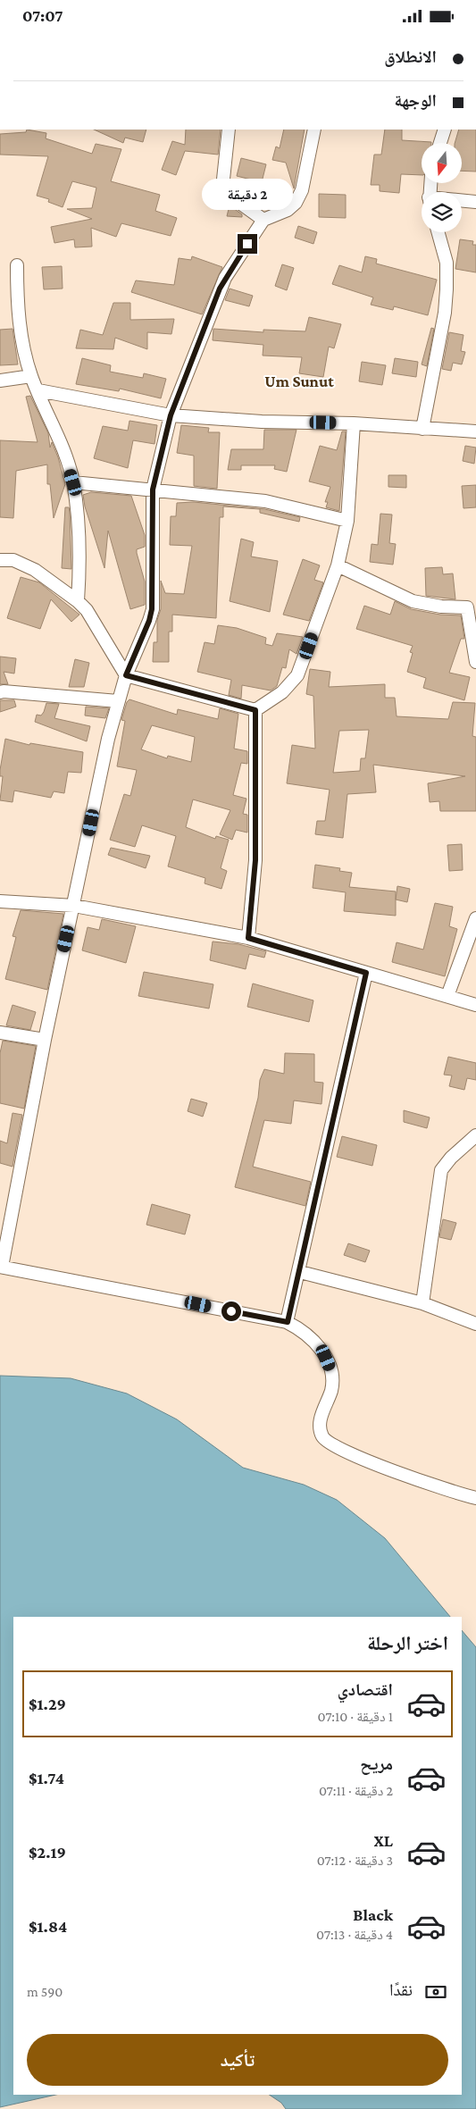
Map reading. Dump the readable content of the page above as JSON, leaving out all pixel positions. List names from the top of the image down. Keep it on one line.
{"districts":["Um Sunut"],"north":"bottom","page":{"status":"07:07","banner":["الانطلاق","الوجهة"],"bubble":"2 دقيقة","heading":"اختر الرحلة","list":[{"name":"اقتصادي","note":"1 دقيقة · 07:10","value":"$1.29"},{"name":"مريح","note":"2 دقيقة · 07:11","value":"$1.74"},{"name":"XL","note":"3 دقيقة · 07:12","value":"$2.19"},{"name":"Black","note":"4 دقيقة · 07:13","value":"$1.84"}],"pay":["نقدًا","590 m"],"buttons":"تأكيد"}}
